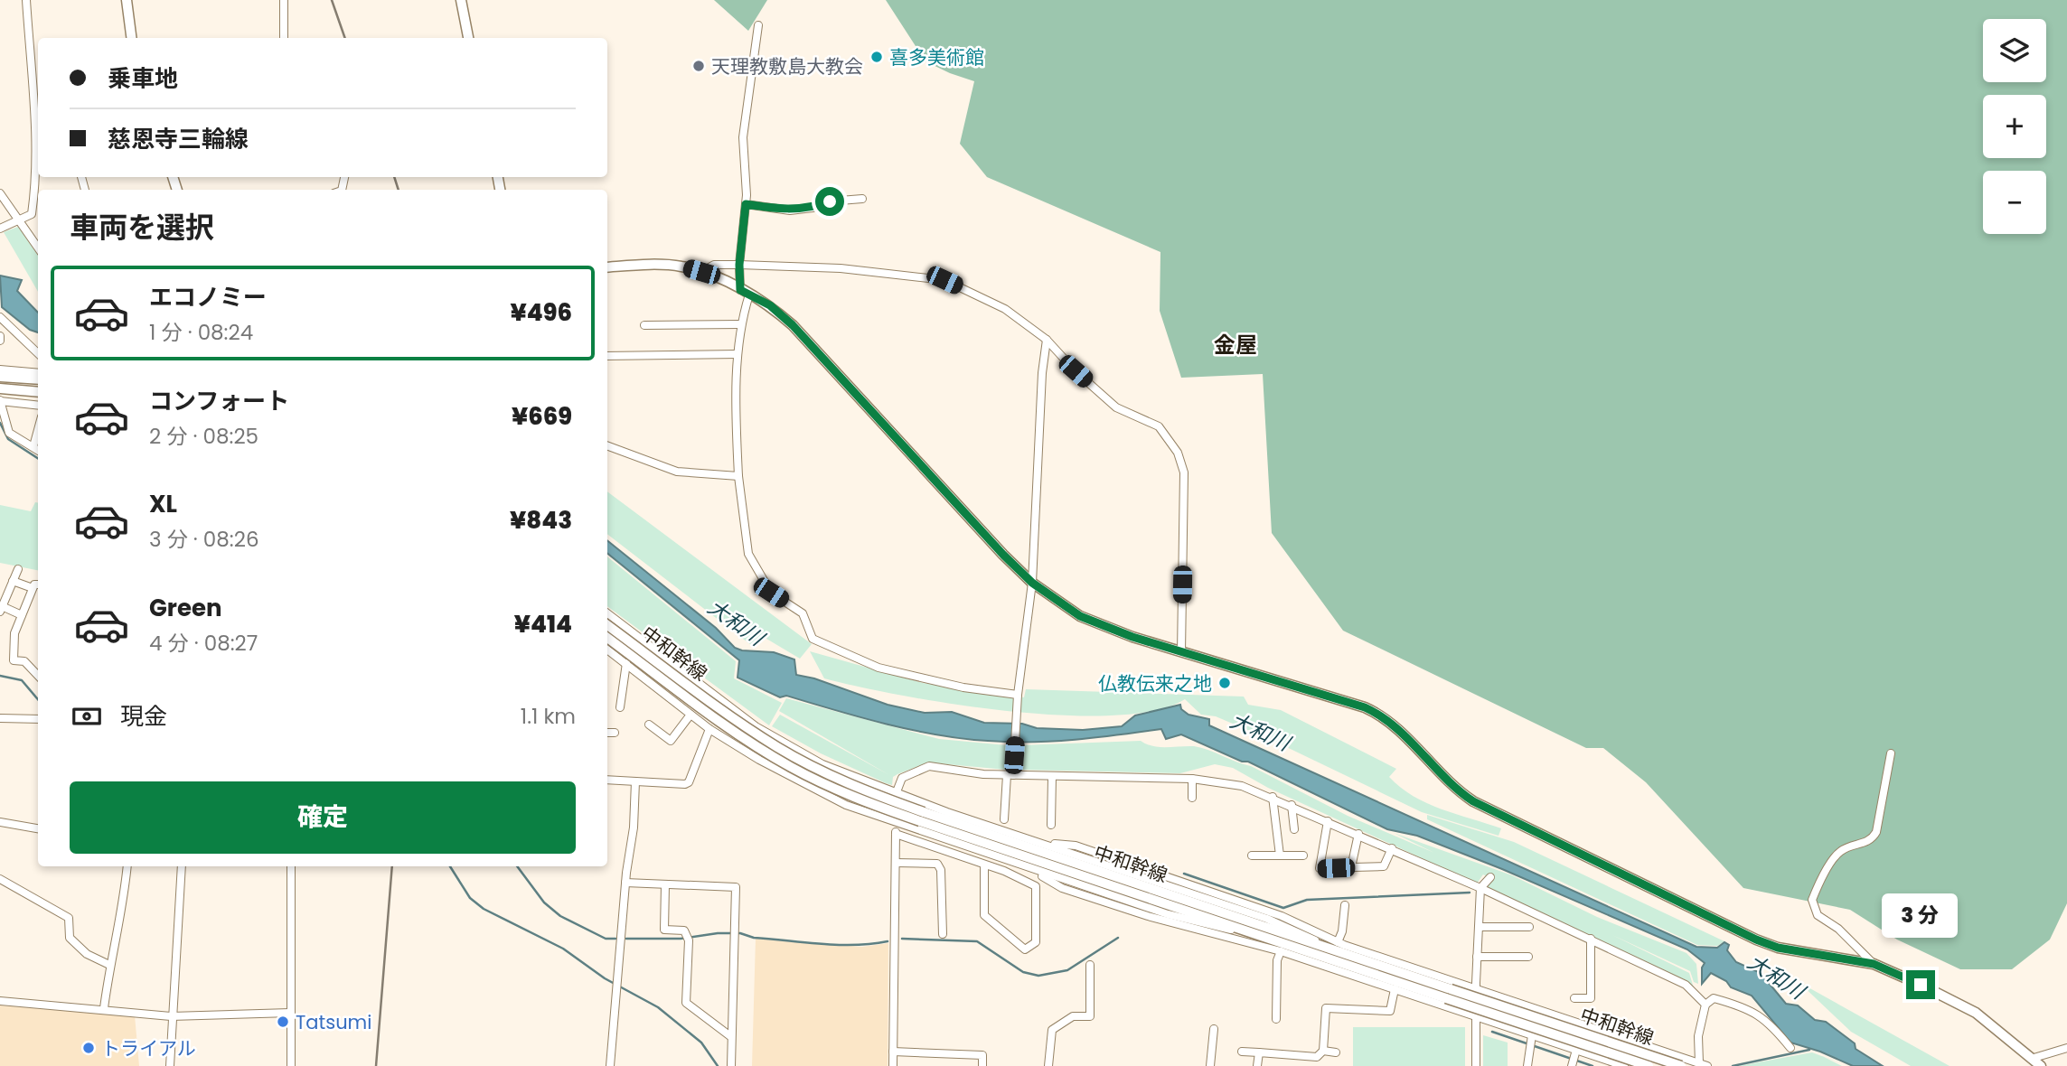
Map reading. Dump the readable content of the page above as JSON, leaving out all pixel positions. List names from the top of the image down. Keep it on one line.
{"streets":{"main road":["中和幹線"]},"districts":["金屋"],"water":["大和川"],"places":["喜多美術館","天理教敷島大教会","仏教伝来之地","Tatsumi","トライアル"],"page":{"map_buttons":["+","−"],"banner":["乗車地","慈恩寺三輪線"],"heading":"車両を選択","list":[{"name":"エコノミー","note":"1 分 · 08:24","value":"¥496"},{"name":"コンフォート","note":"2 分 · 08:25","value":"¥669"},{"name":"XL","note":"3 分 · 08:26","value":"¥843"},{"name":"Green","note":"4 分 · 08:27","value":"¥414"}],"pay":["現金","1.1 km"],"buttons":"確定","bubble":"3 分"}}
